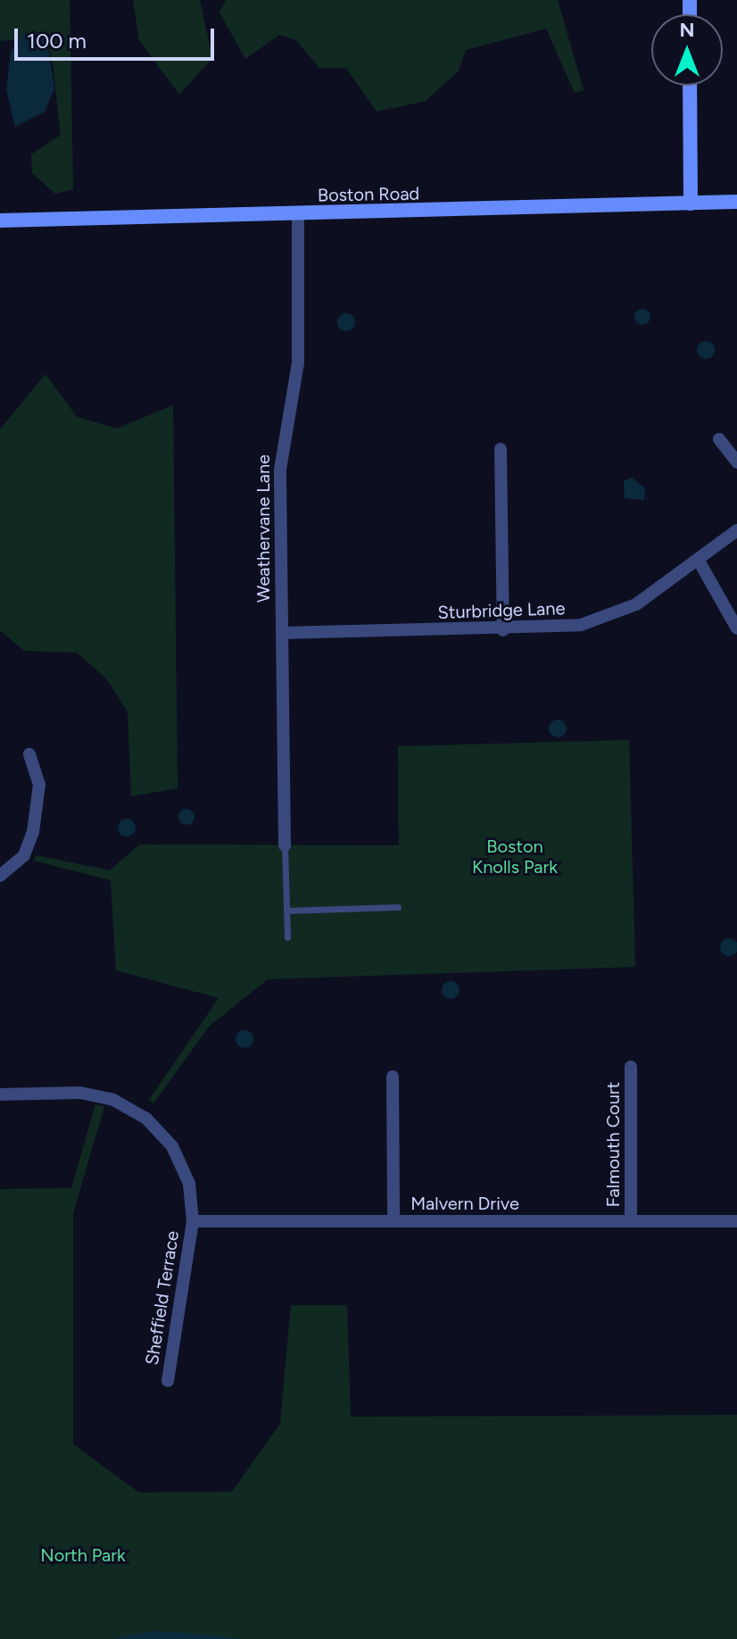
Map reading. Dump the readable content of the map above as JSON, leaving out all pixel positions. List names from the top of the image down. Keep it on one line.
{"streets":{"street":["Boston Road","Weathervane Lane","Sturbridge Lane","Falmouth Court","Malvern Drive","Sheffield Terrace"]},"crossings":[["Boston Road","Weathervane Lane"],["Weathervane Lane","Sturbridge Lane"],["Falmouth Court","Malvern Drive"],["Malvern Drive","Sheffield Terrace"]],"parks":["Boston Knolls Park","North Park"],"scale_bar":"100 m","north":"top"}
